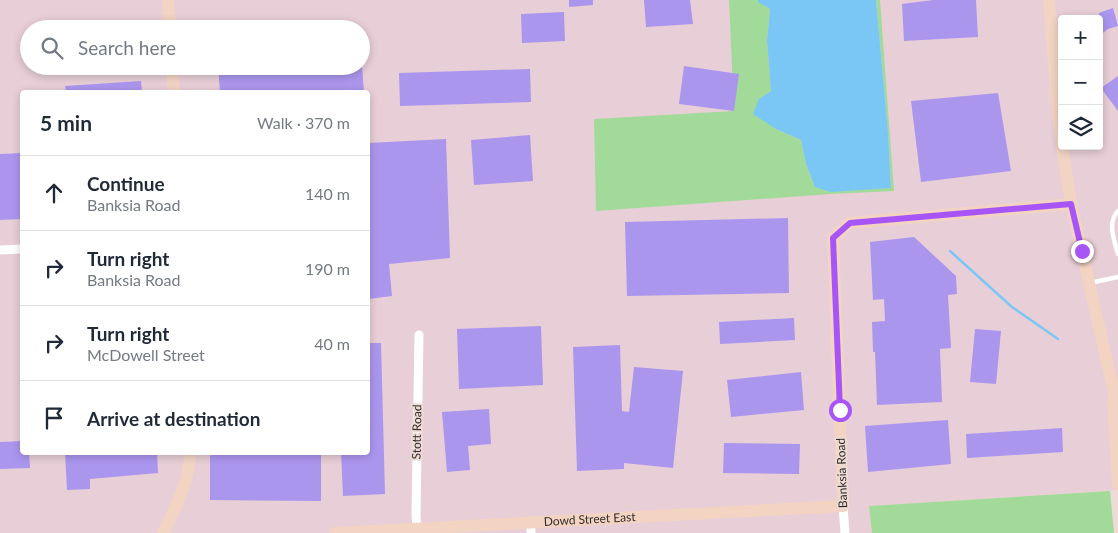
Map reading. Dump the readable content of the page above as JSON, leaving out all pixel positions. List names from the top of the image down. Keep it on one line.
{"streets":{"street":["Stott Road","Banksia Road","Dowd Street East"]},"crossings":[["Stott Road","Dowd Street East"],["Banksia Road","Dowd Street East"]],"page":{"map_buttons":["+","−"],"search":"Search here","heading":["5 min","Walk · 370 m"],"list":[["Continue","Banksia Road","140 m"],["Turn right","Banksia Road","190 m"],["Turn right","McDowell Street","40 m"],"Arrive at destination"]}}
